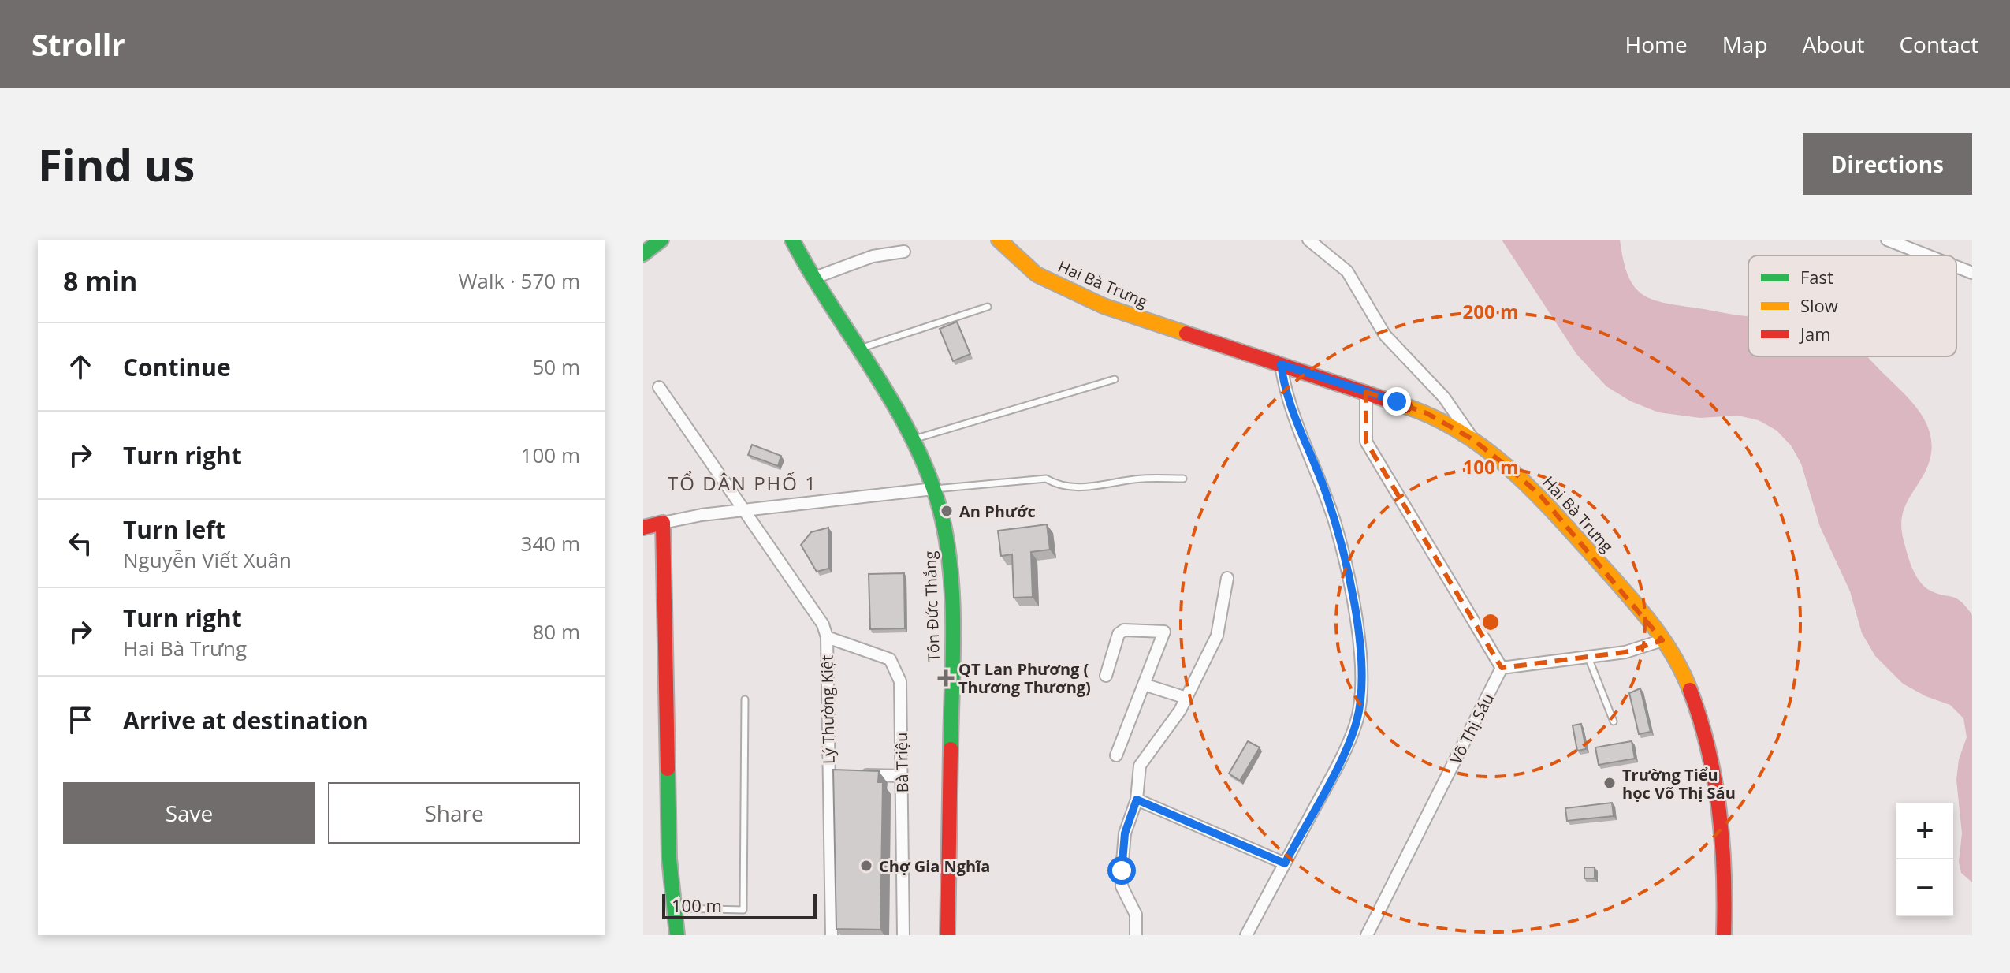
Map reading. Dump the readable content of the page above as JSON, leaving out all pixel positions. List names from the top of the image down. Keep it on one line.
{"streets":{"main road":["Hai Bà Trưng","Tôn Đức Thắng"],"street":["Lý Thường Kiệt","Võ Thị Sáu","Bà Triệu"]},"crossings":[["Lý Thường Kiệt","Bà Triệu"]],"districts":["TỔ DÂN PHỐ 1"],"places":{"other":["An Phước","Trường Tiểu học Võ Thị Sáu","Chợ Gia Nghĩa"],"health":["QT Lan Phương ( Thương Thương)"]},"legend":["Fast","Slow","Jam"],"scale_bar":"100 m","page":{"header":"Strollr","nav":["Home","Map","About","Contact"],"buttons":["Directions",["Save","Share"]],"title":"Find us","heading":["8 min","Walk · 570 m"],"list":[["Continue","50 m"],["Turn right","100 m"],["Turn left","Nguyễn Viết Xuân","340 m"],["Turn right","Hai Bà Trưng","80 m"],"Arrive at destination"],"map_buttons":["+","−"],"scale":"100 m"},"rings":["200 m","100 m"]}
